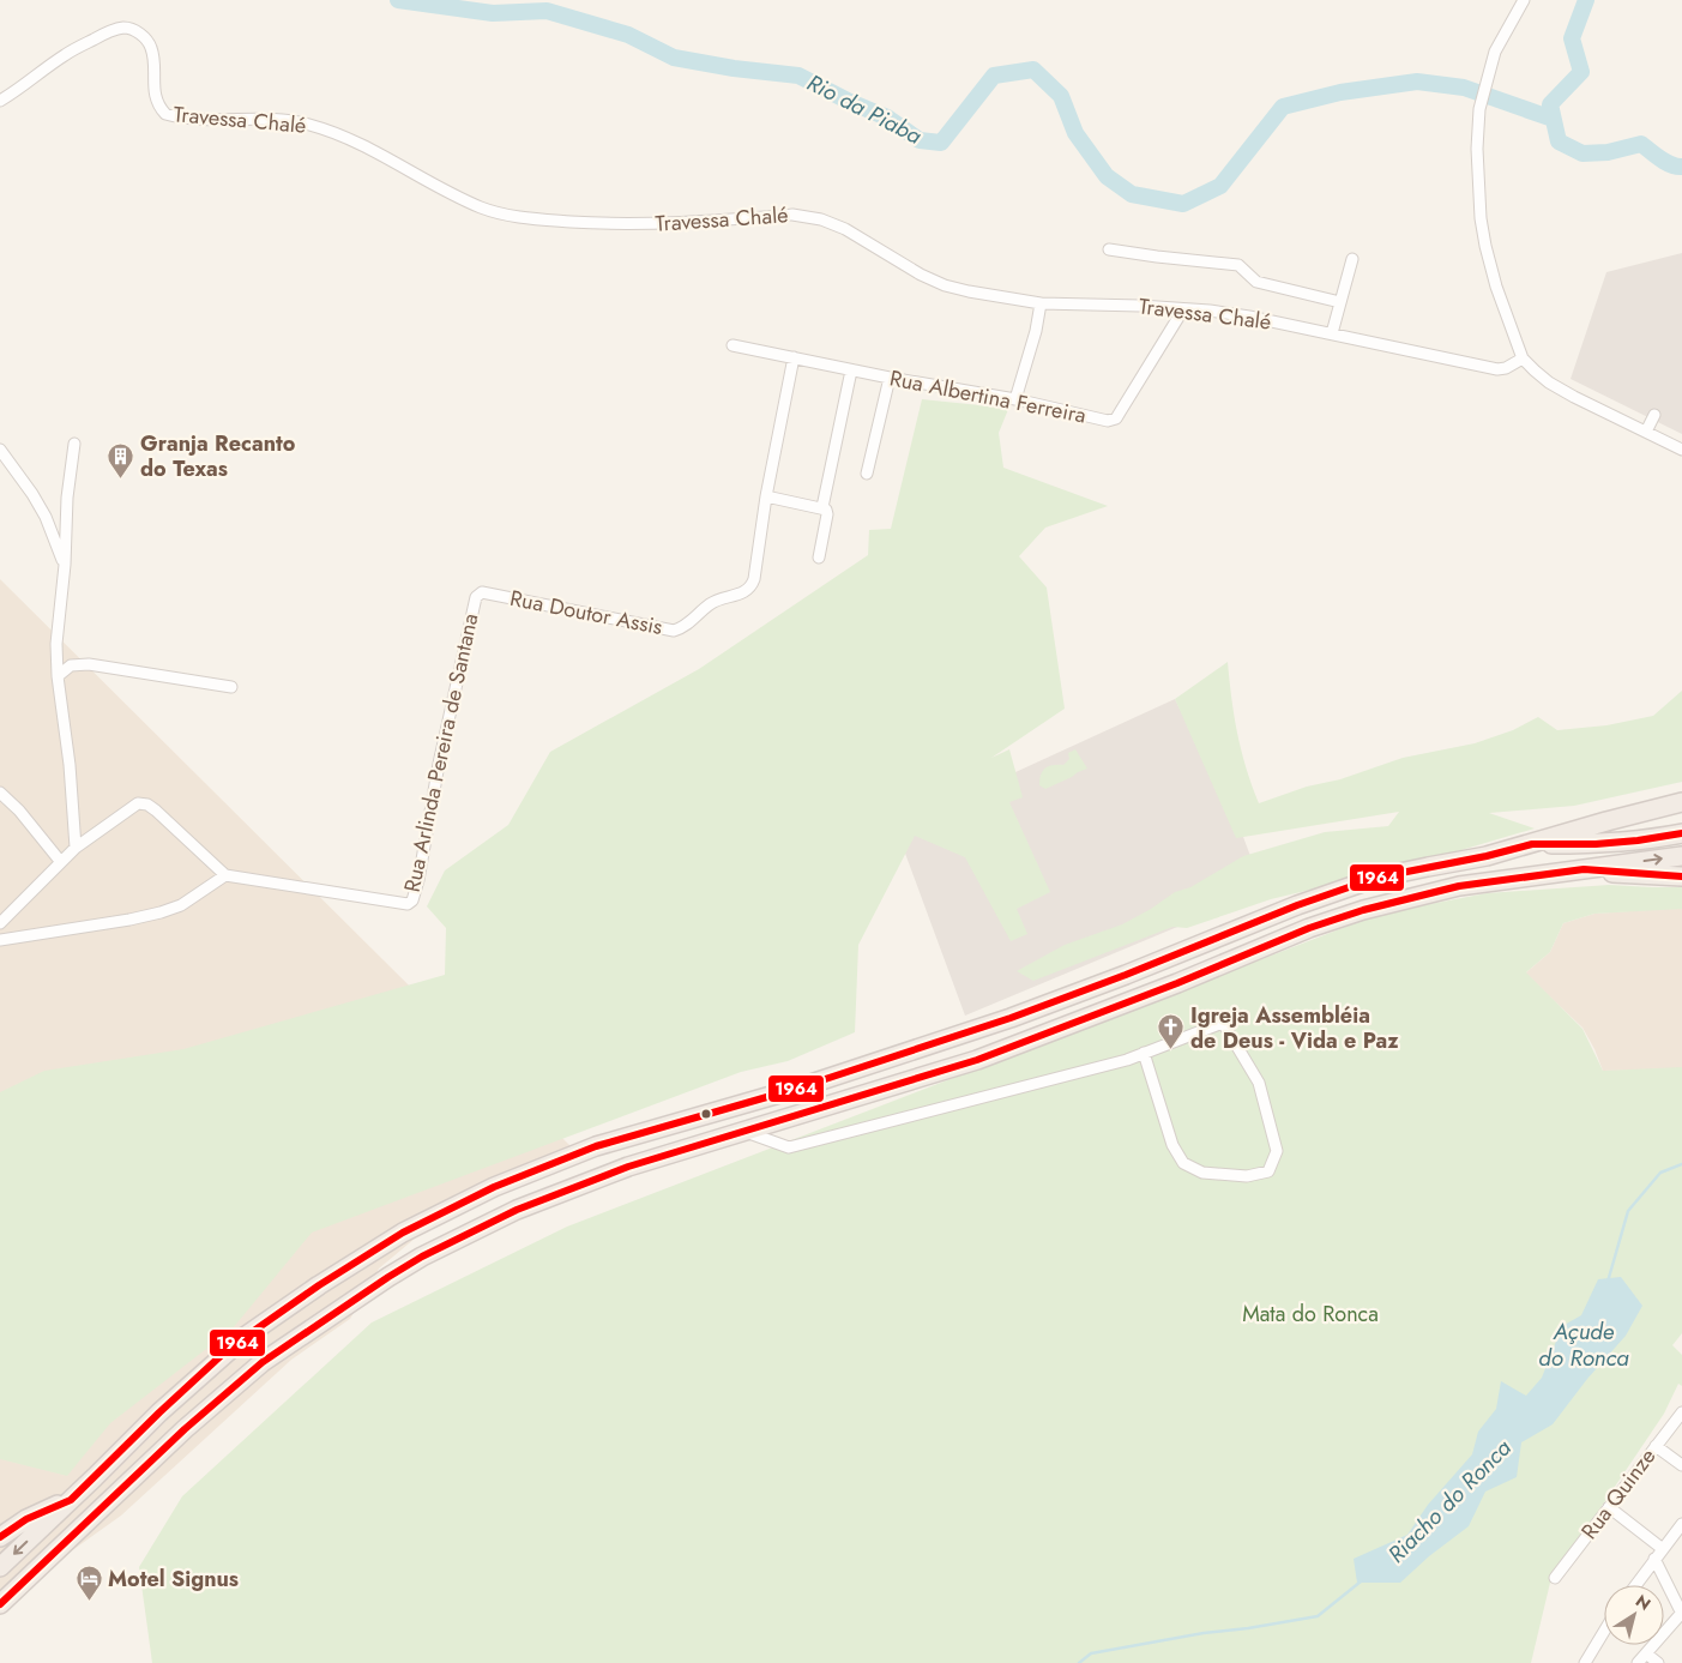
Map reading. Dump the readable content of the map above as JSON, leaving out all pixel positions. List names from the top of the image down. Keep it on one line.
{"streets":{"street":["Travessa Chalé","Rua Albertina Ferreira","Rua Doutor Assis","Rua Arlinda Pereira de Santana","Rua Quinze"]},"crossings":[["Travessa Chalé","Rua Albertina Ferreira"],["Rua Doutor Assis","Rua Arlinda Pereira de Santana"]],"water":["Rio da Piaba","Açude do Ronca","Riacho do Ronca"],"parks":["Mata do Ronca"],"places":{"building":["Granja Recanto do Texas"],"church":["Igreja Assembléia de Deus - Vida e Paz"],"hotel":["Motel Signus"]},"lines":["transit line 1964"],"north":"top right"}
